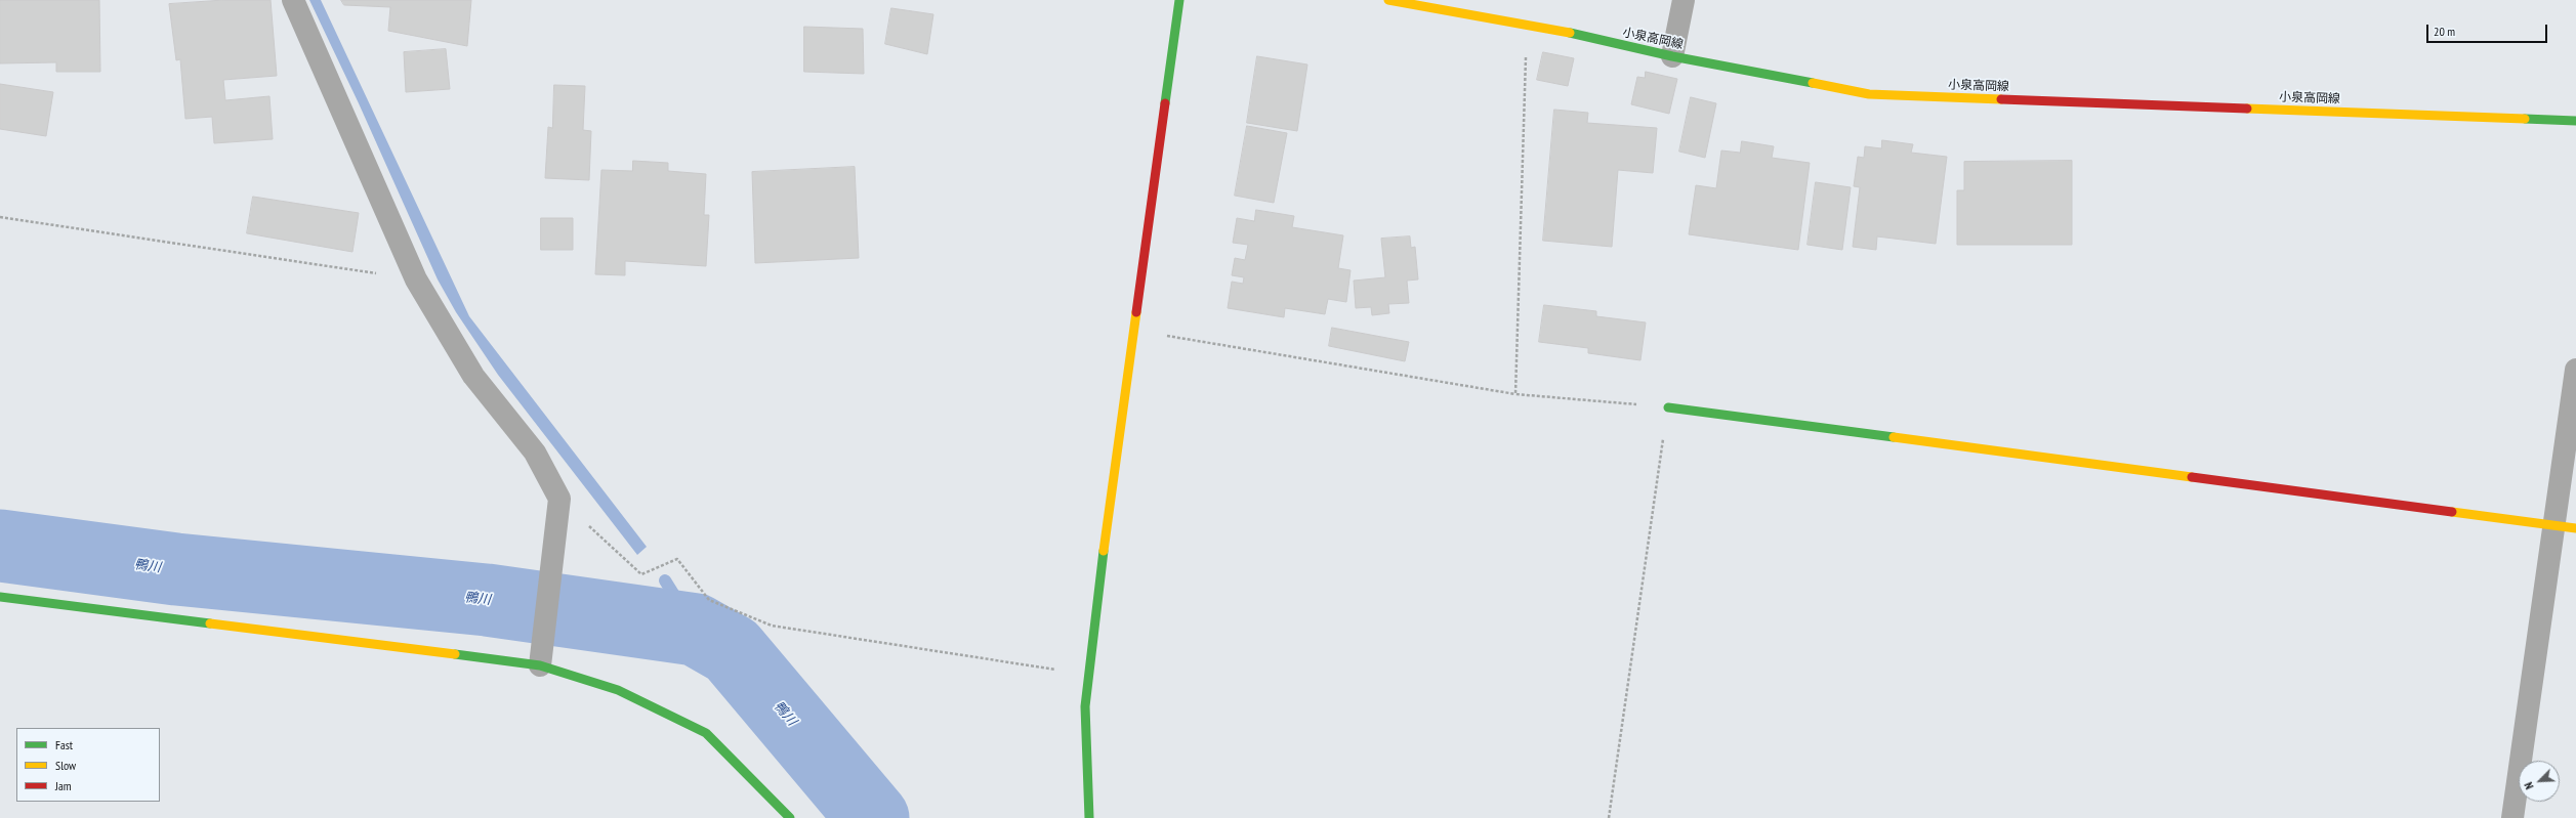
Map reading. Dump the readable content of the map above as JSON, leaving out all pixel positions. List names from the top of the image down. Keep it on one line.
{"streets":{"street":["小泉高岡線"]},"water":["鴨川"],"legend":["Fast","Slow","Jam"],"scale_bar":"20 m","north":"bottom left"}
